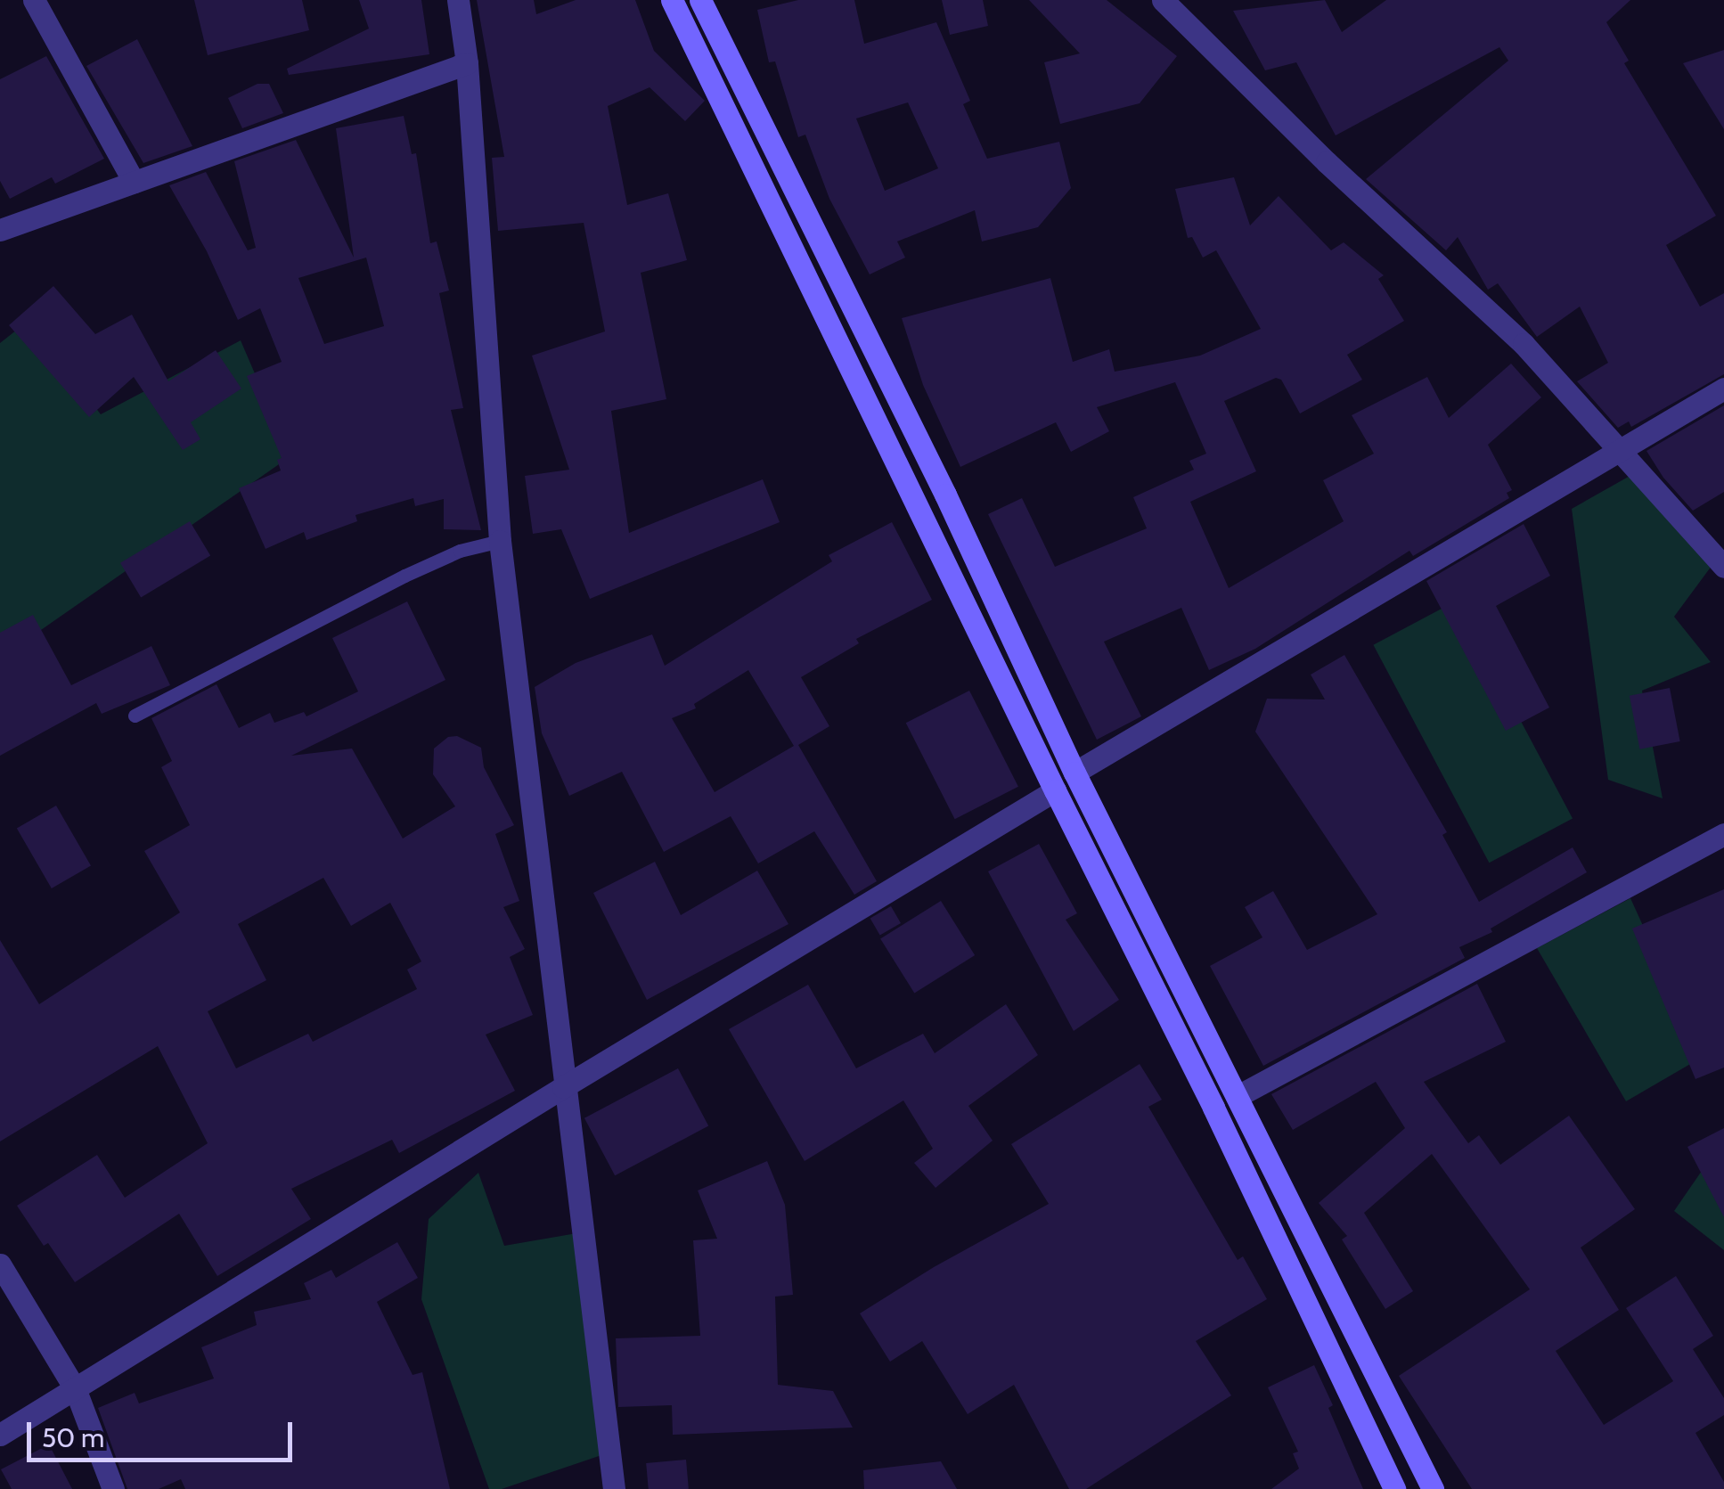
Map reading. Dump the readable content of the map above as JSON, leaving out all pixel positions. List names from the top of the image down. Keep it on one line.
{"scale_bar":"50 m"}
